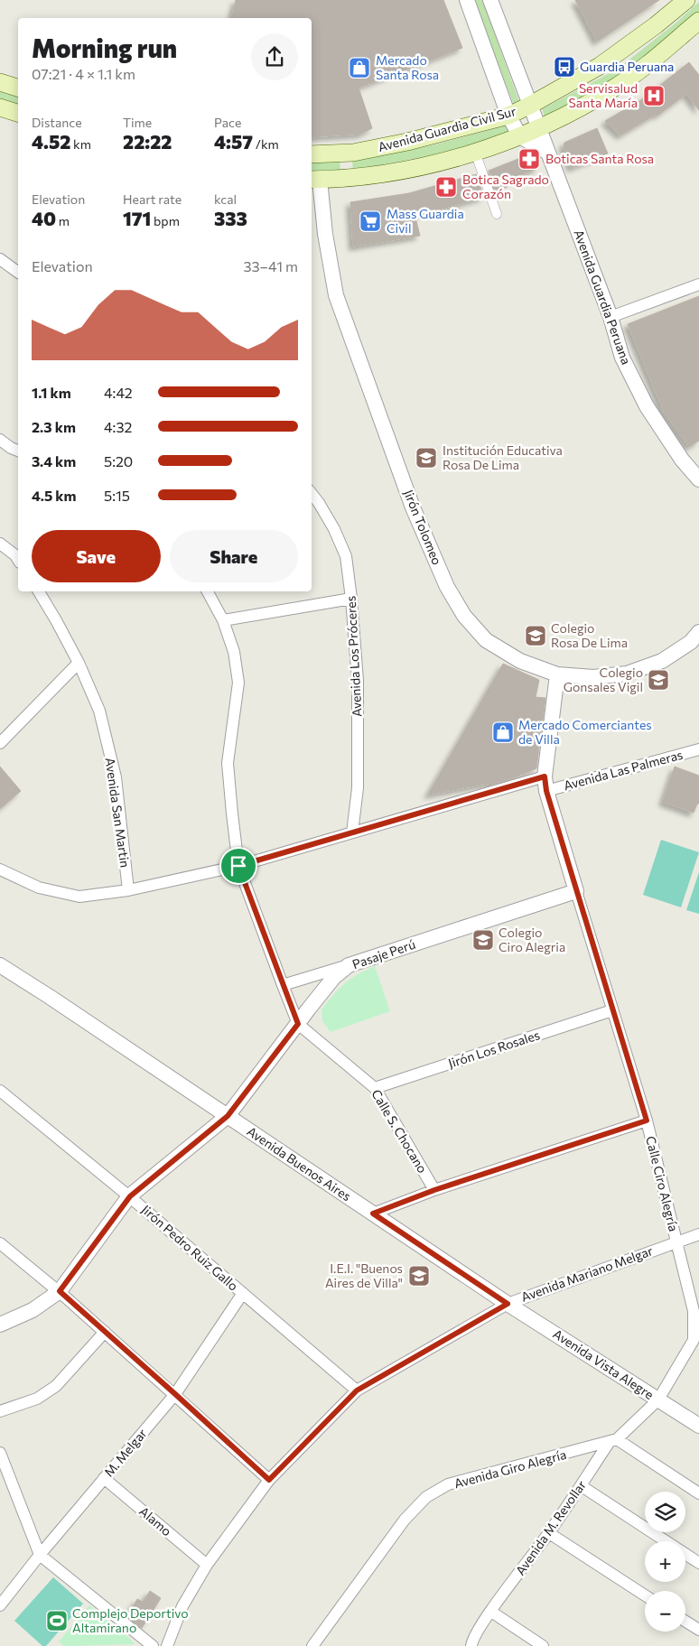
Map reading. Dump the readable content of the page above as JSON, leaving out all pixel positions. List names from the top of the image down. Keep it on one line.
{"streets":{"main road":["Avenida Guardia Civil Sur"],"street":["Avenida Guardia Peruana","Jirón Tolomeo","Avenida Los Próceres","Avenida Las Palmeras","Avenida San Martin","Pasaje Perú","Jirón Los Rosales","Calle S. Chocano","Avenida Buenos Aires","Calle Ciro Alegría","Jirón Pedro Ruiz Gallo","Avenida Mariano Melgar","Avenida Vista Alegre","M. Melgar","Avenida Giro Alegría","Alamo","Avenida M. Revollar"]},"crossings":[["Avenida Guardia Civil Sur","Avenida Guardia Peruana"],["Avenida Guardia Civil Sur","Jirón Tolomeo"],["Jirón Tolomeo","Calle Ciro Alegría"],["Avenida Los Próceres","Avenida Las Palmeras"],["Avenida Las Palmeras","Avenida San Martin"],["Avenida Las Palmeras","Calle Ciro Alegría"],["Pasaje Perú","Calle S. Chocano"],["Pasaje Perú","Avenida Buenos Aires"],["Pasaje Perú","Calle Ciro Alegría"],["Pasaje Perú","Jirón Pedro Ruiz Gallo"],["Jirón Los Rosales","Calle S. Chocano"],["Jirón Los Rosales","Calle Ciro Alegría"],["Avenida Buenos Aires","Avenida Mariano Melgar"],["Avenida Buenos Aires","Avenida Vista Alegre"],["Calle Ciro Alegría","Avenida Mariano Melgar"],["Calle Ciro Alegría","Avenida Vista Alegre"],["Calle Ciro Alegría","Avenida Giro Alegría"],["Jirón Pedro Ruiz Gallo","Avenida Mariano Melgar"],["Jirón Pedro Ruiz Gallo","M. Melgar"],["Avenida Mariano Melgar","Avenida Vista Alegre"],["Avenida Mariano Melgar","Alamo"],["Avenida Vista Alegre","Avenida Giro Alegría"],["M. Melgar","Alamo"],["Avenida Giro Alegría","Avenida M. Revollar"]],"places":{"bus stop":["Guardia Peruana"],"shop":["Mercado Santa Rosa","Mercado Comerciantes de Villa"],"hospital":["Servisalud Santa María"],"pharmacy":["Boticas Santa Rosa","Botica Sagrado Corazón"],"supermarket":["Mass Guardia Civil"],"school or university":["Institución Educativa Rosa De Lima","Colegio Rosa De Lima","Colegio Gonsales Vigil","Colegio Ciro Alegria","I.E.I. \"Buenos Aires de Villa\""],"sports":["Complejo Deportivo Altamirano"]},"page":{"heading":["Morning run","07:21 · 4 × 1.1 km"],"stats":[["Distance","4.52 km"],["Time","22:22"],["Pace","4:57 /km"],["Elevation","40 m"],["Heart rate","171 bpm"],["kcal","333"]],"chart":["Elevation","33–41 m"],"list":[{"name":"1.1 km","note":"4:42"},{"name":"2.3 km","note":"4:32"},{"name":"3.4 km","note":"5:20"},{"name":"4.5 km","note":"5:15"}],"buttons":["Save","Share"],"map_buttons":["+","−"]}}
